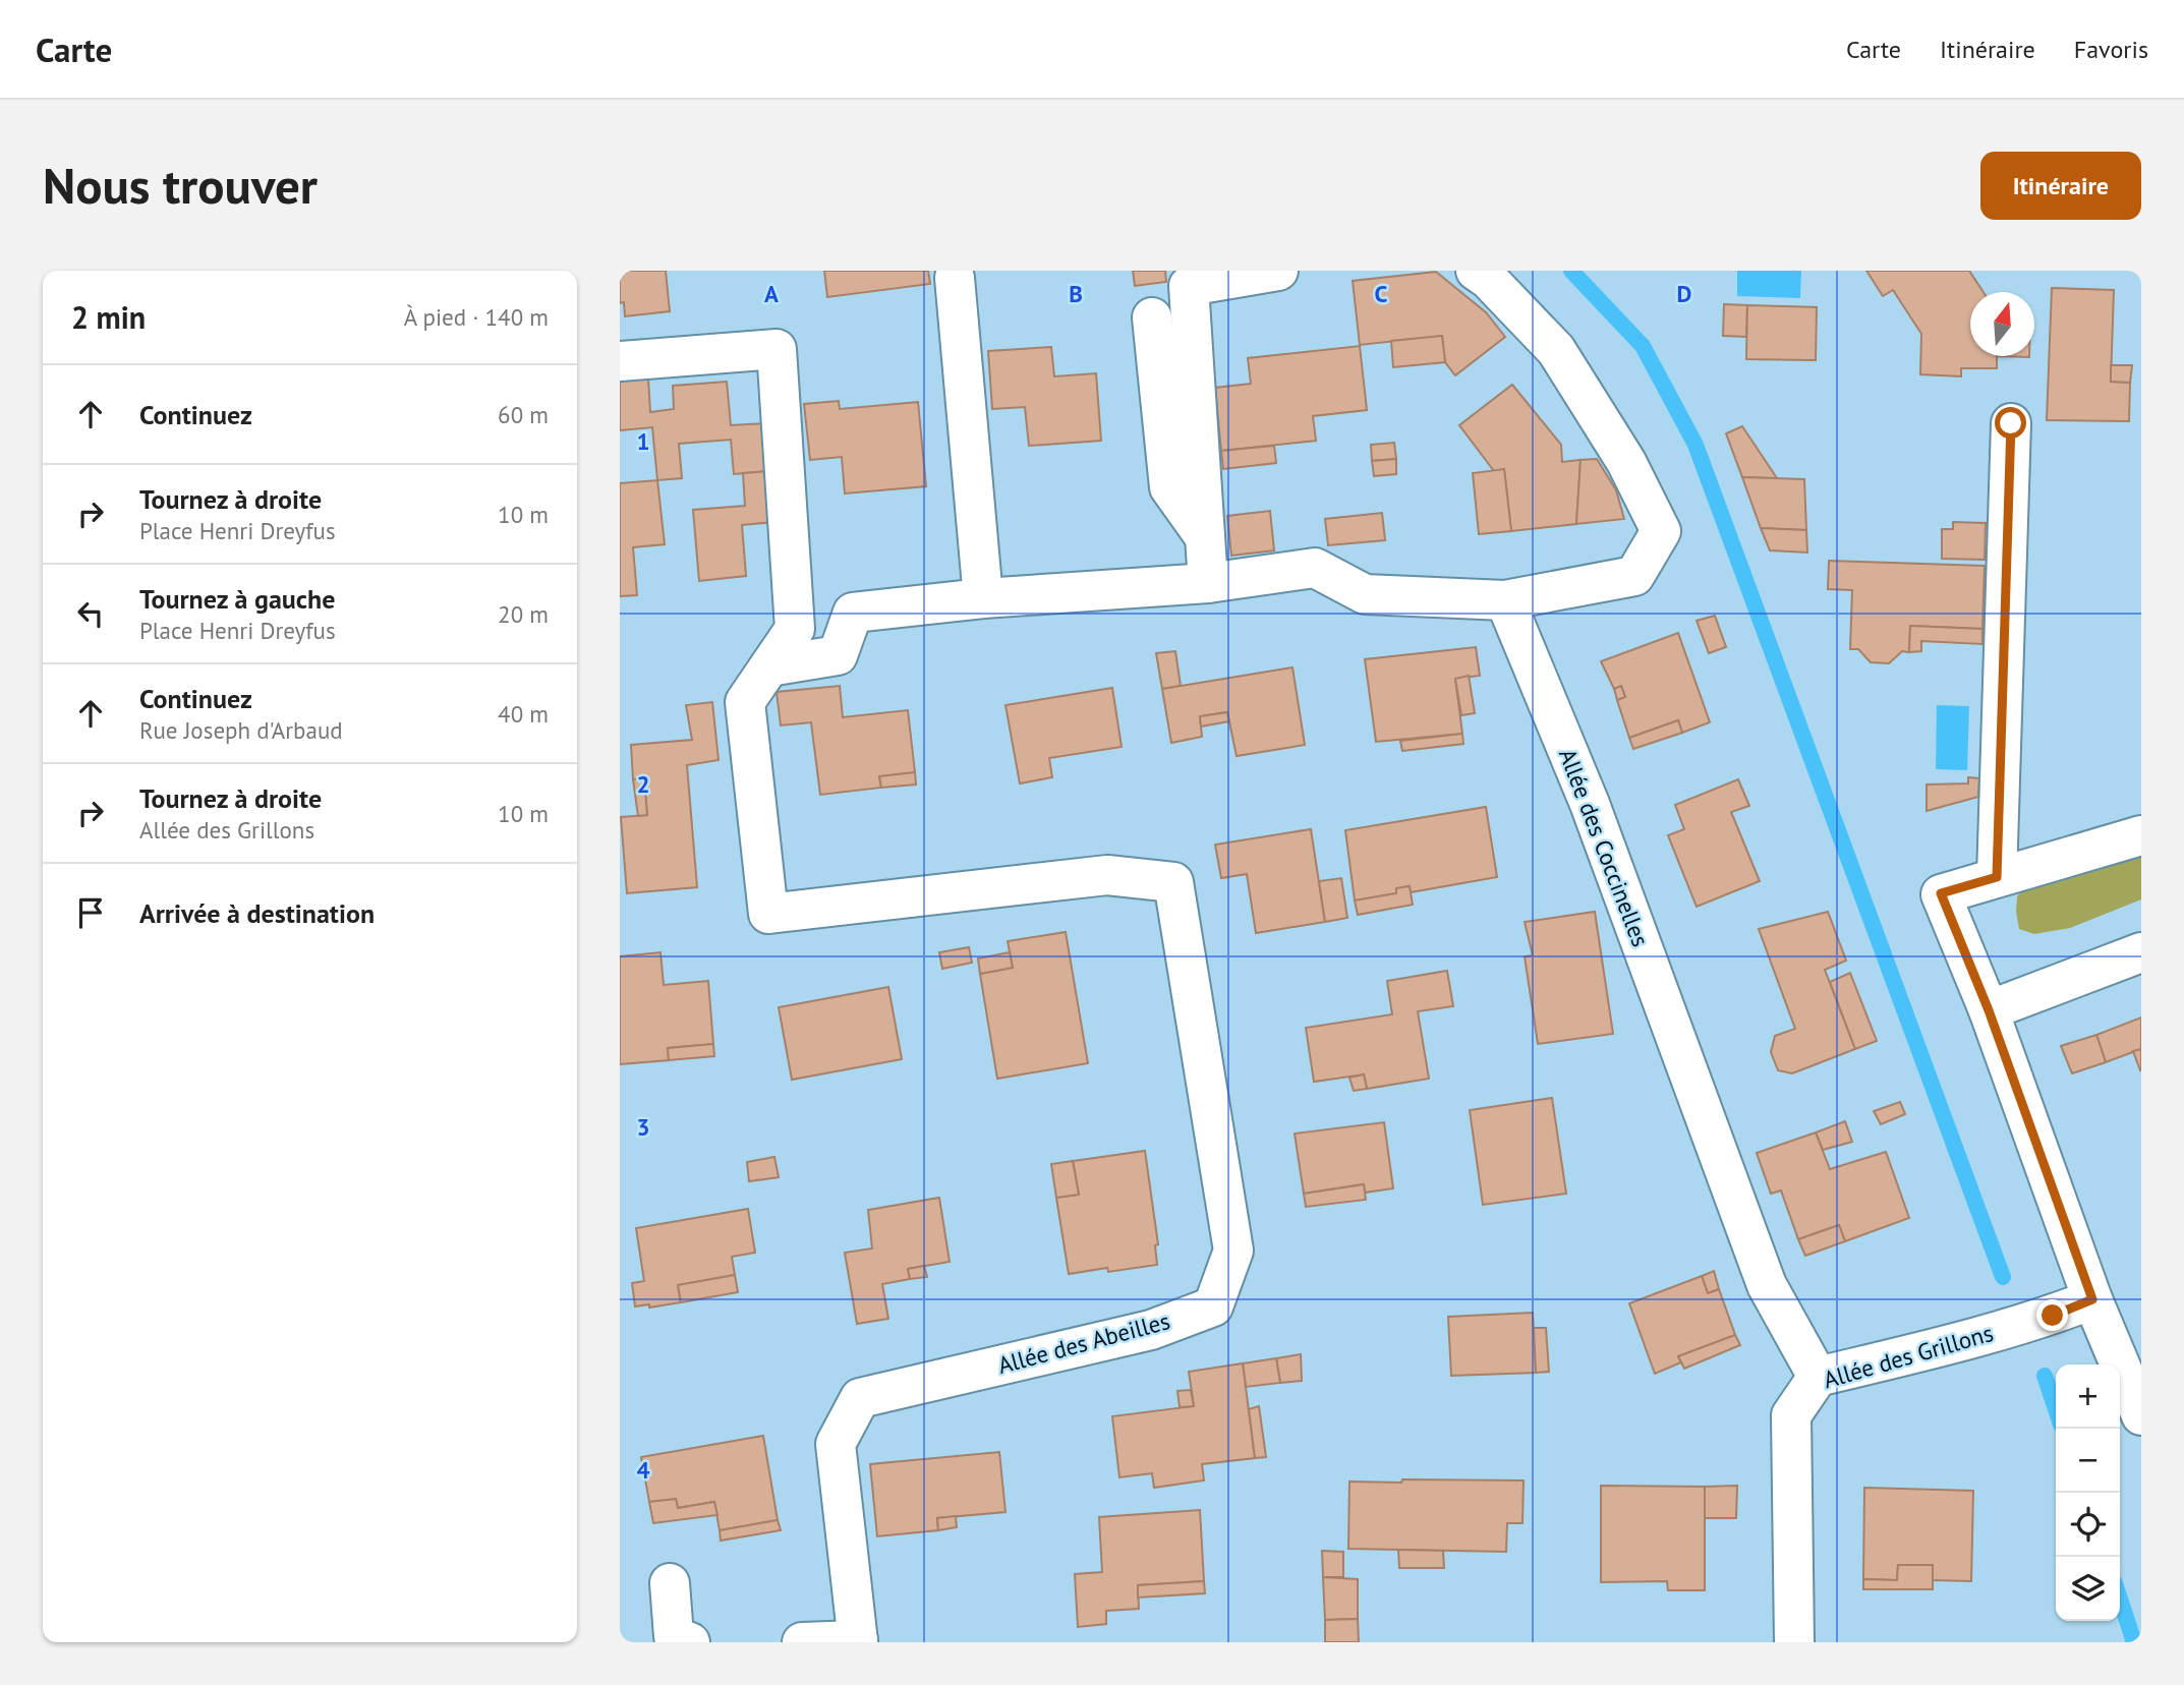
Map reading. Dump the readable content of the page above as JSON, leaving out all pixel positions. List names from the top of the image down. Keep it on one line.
{"streets":{"street":["Allée des Coccinelles","Allée des Abeilles","Allée des Grillons"]},"crossings":[["Allée des Coccinelles","Allée des Grillons"]],"north":"top","page":{"header":"Carte","nav":["Carte","Itinéraire","Favoris"],"buttons":"Itinéraire","title":"Nous trouver","heading":["2 min","À pied · 140 m"],"list":[["Continuez","60 m"],["Tournez à droite","Place Henri Dreyfus","10 m"],["Tournez à gauche","Place Henri Dreyfus","20 m"],["Continuez","Rue Joseph d'Arbaud","40 m"],["Tournez à droite","Allée des Grillons","10 m"],"Arrivée à destination"],"map_buttons":["+","−"]},"grid":{"columns":["A","B","C","D"],"rows":["1","2","3","4"]}}
